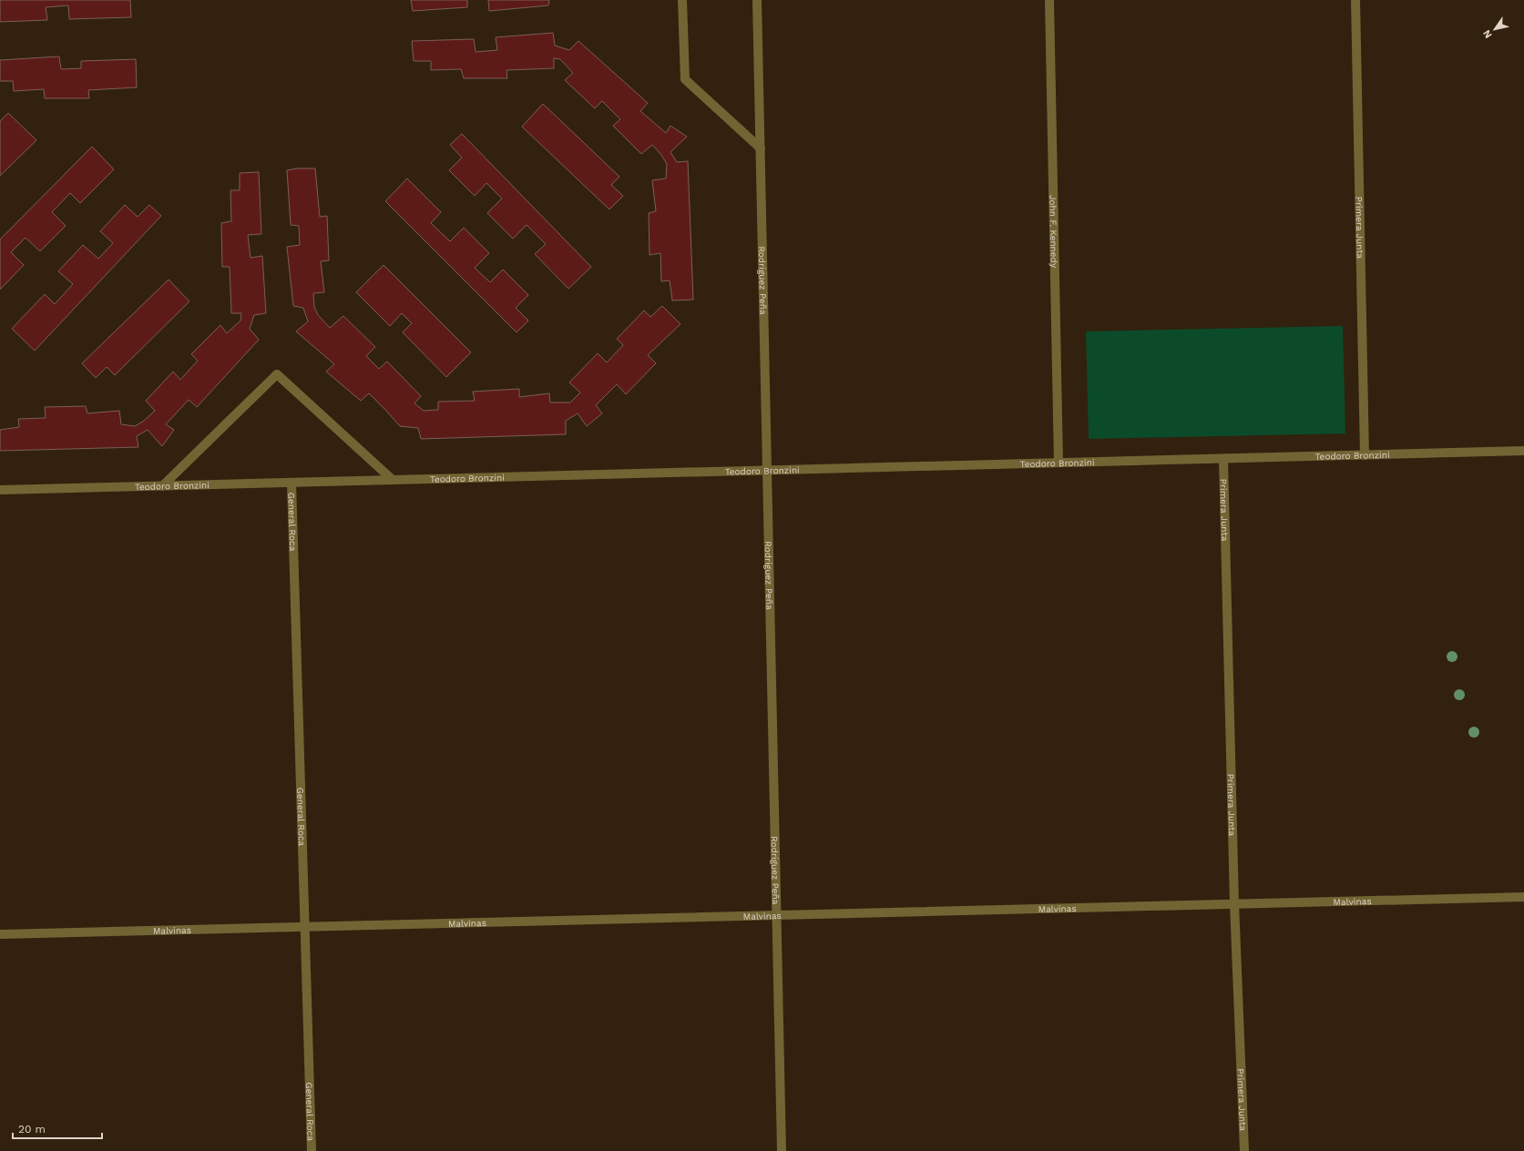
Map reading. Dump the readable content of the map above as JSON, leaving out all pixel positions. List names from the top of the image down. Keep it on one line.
{"streets":{"street":["Primera Junta","John F. Kennedy","Rodríguez Peña","Teodoro Bronzini","General Roca","Malvinas"]},"crossings":[["Primera Junta","Teodoro Bronzini"],["Primera Junta","Malvinas"],["John F. Kennedy","Teodoro Bronzini"],["Rodríguez Peña","Teodoro Bronzini"],["Rodríguez Peña","Malvinas"],["Teodoro Bronzini","General Roca"],["General Roca","Malvinas"]],"scale_bar":"20 m","north":"bottom left"}
